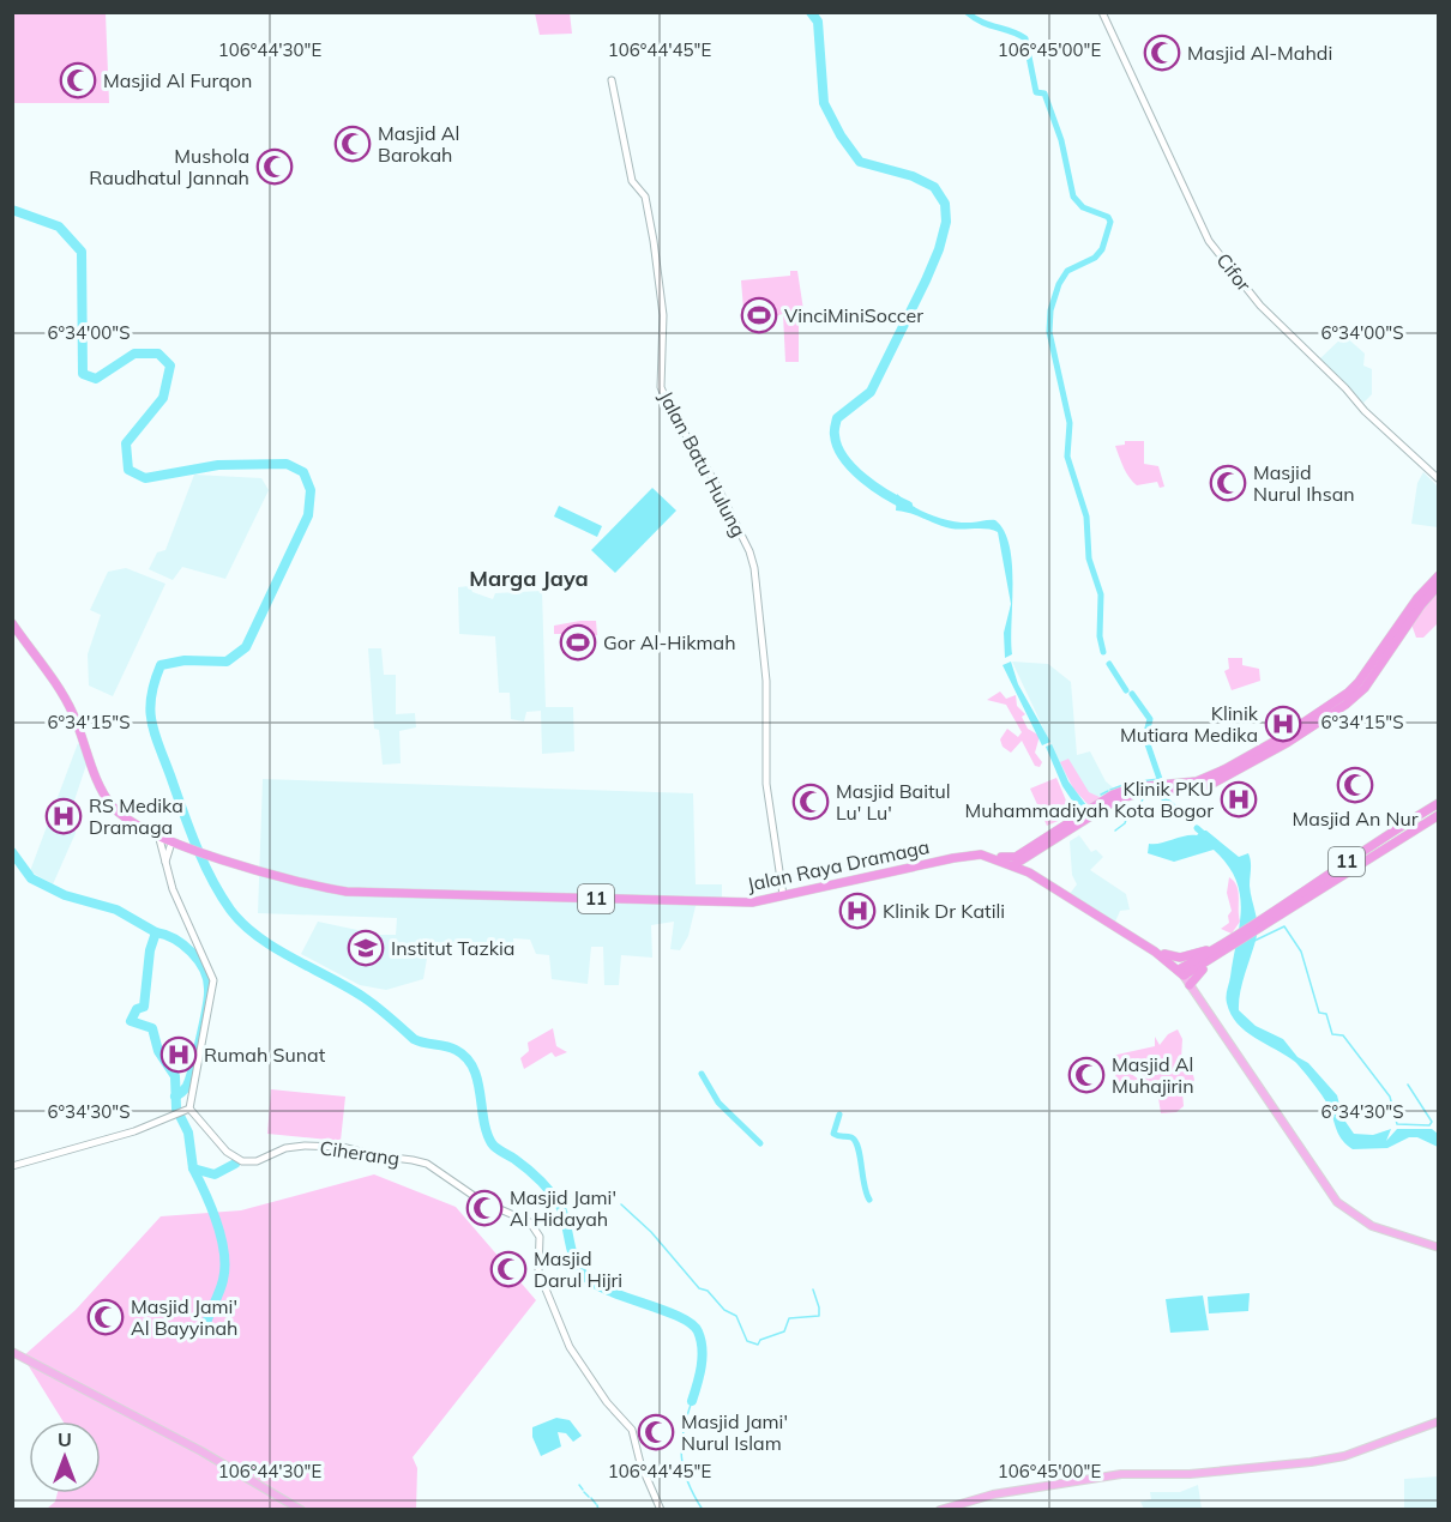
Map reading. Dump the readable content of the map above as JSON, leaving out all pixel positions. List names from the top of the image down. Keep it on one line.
{"streets":{"highway":["11","Jalan Raya Dramaga"],"street":["Cifor","Jalan Batu Hulung","Ciherang"]},"crossings":[["Jalan Batu Hulung","Jalan Raya Dramaga"],["11","Jalan Raya Dramaga"]],"districts":["Marga Jaya"],"places":{"mosque":["Masjid Al-Mahdi","Masjid Al Furqon","Masjid Al Barokah","Mushola Raudhatul Jannah","Masjid Nurul Ihsan","Masjid An Nur","Masjid Baitul Lu' Lu'","Masjid Al Muhajirin","Masjid Jami' Al Hidayah","Masjid Darul Hijri","Masjid Jami' Al Bayyinah","Masjid Jami' Nurul Islam"],"sports":["VinciMiniSoccer","Gor Al-Hikmah"],"hospital":["Klinik Mutiara Medika","Klinik PKU Muhammadiyah Kota Bogor","RS Medika Dramaga","Klinik Dr Katili","Rumah Sunat"],"school or university":["Institut Tazkia"]},"north":"top","coordinates":["106°44'30\"E","106°44'45\"E","106°45'00\"E","6°34'00\"S","6°34'15\"S","6°34'30\"S"]}
